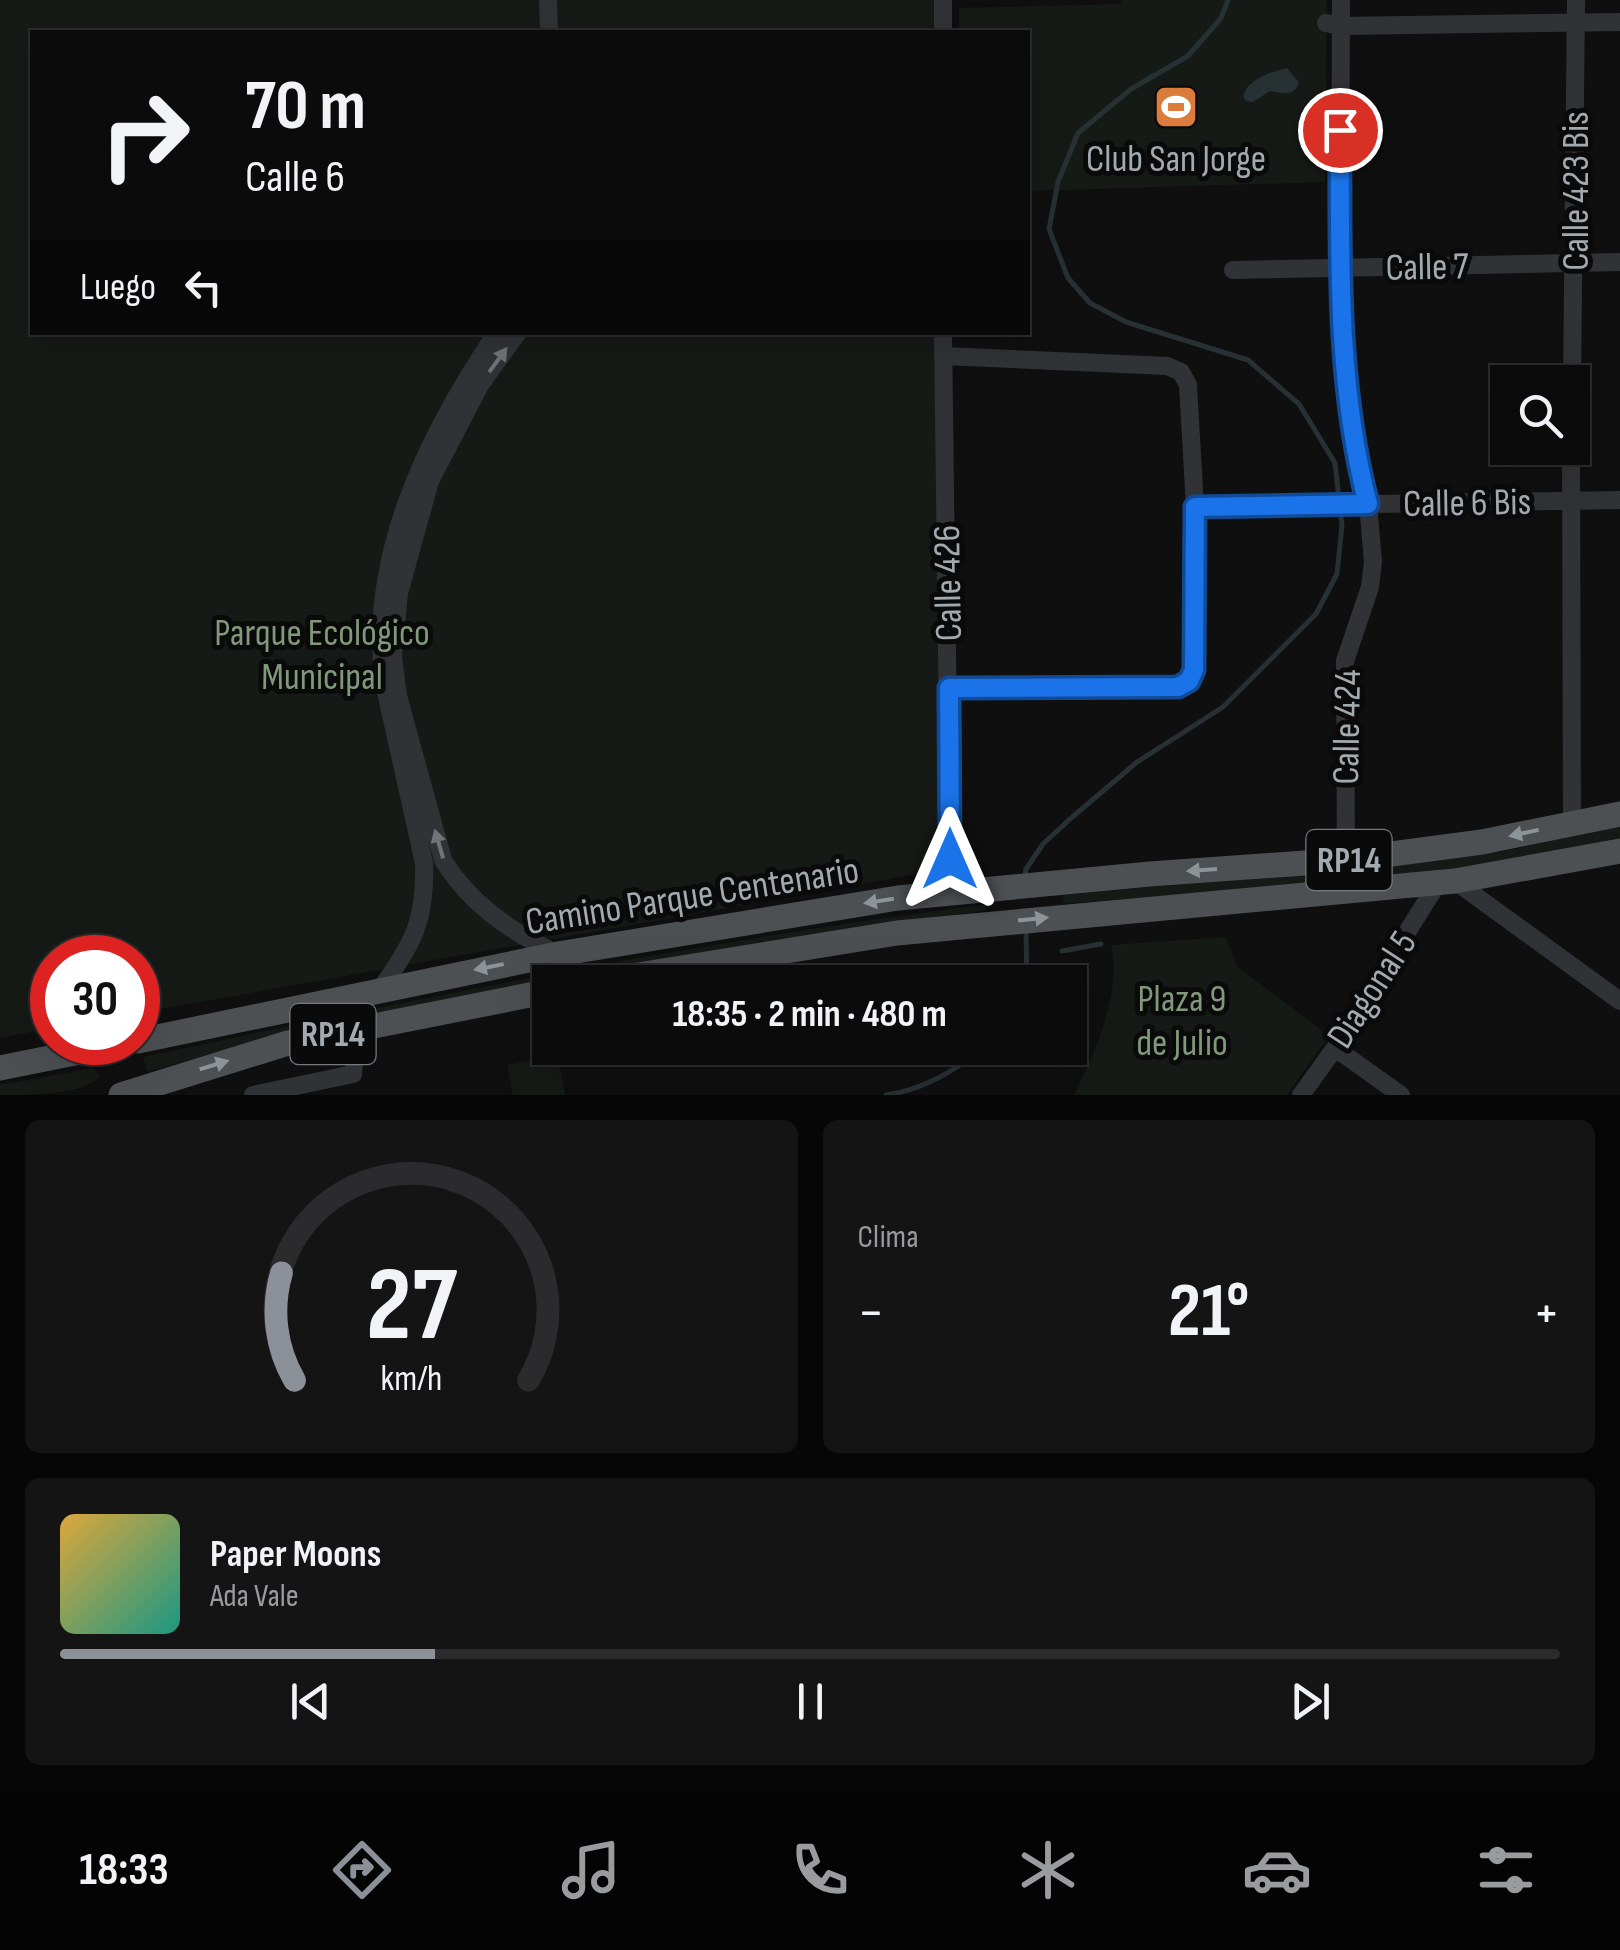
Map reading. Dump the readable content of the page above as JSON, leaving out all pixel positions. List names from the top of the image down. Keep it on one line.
{"streets":{"main road":["RP14","Camino Parque Centenario"],"street":["Calle 423 Bis","Calle 7","Calle 6 Bis","Calle 426","Calle 424","Diagonal 5"]},"crossings":[["Calle 423 Bis","Calle 7"],["Calle 7","Calle 424"],["Calle 6 Bis","Calle 424"],["Calle 426","Camino Parque Centenario"],["Calle 424","Camino Parque Centenario"],["Camino Parque Centenario","Diagonal 5"]],"parks":["Parque Ecológico Municipal","Plaza 9 de Julio"],"places":{"sports":["Club San Jorge"]},"page":{"turn":["70 m","Calle 6"],"then":"Luego","limit":"30","trip":"18:35 · 2 min · 480 m","tile":"Clima","heat":["−","21°","+"],"song":["Paper Moons","Ada Vale"],"tabs":"18:33","gauge":["27","km/h"]}}
